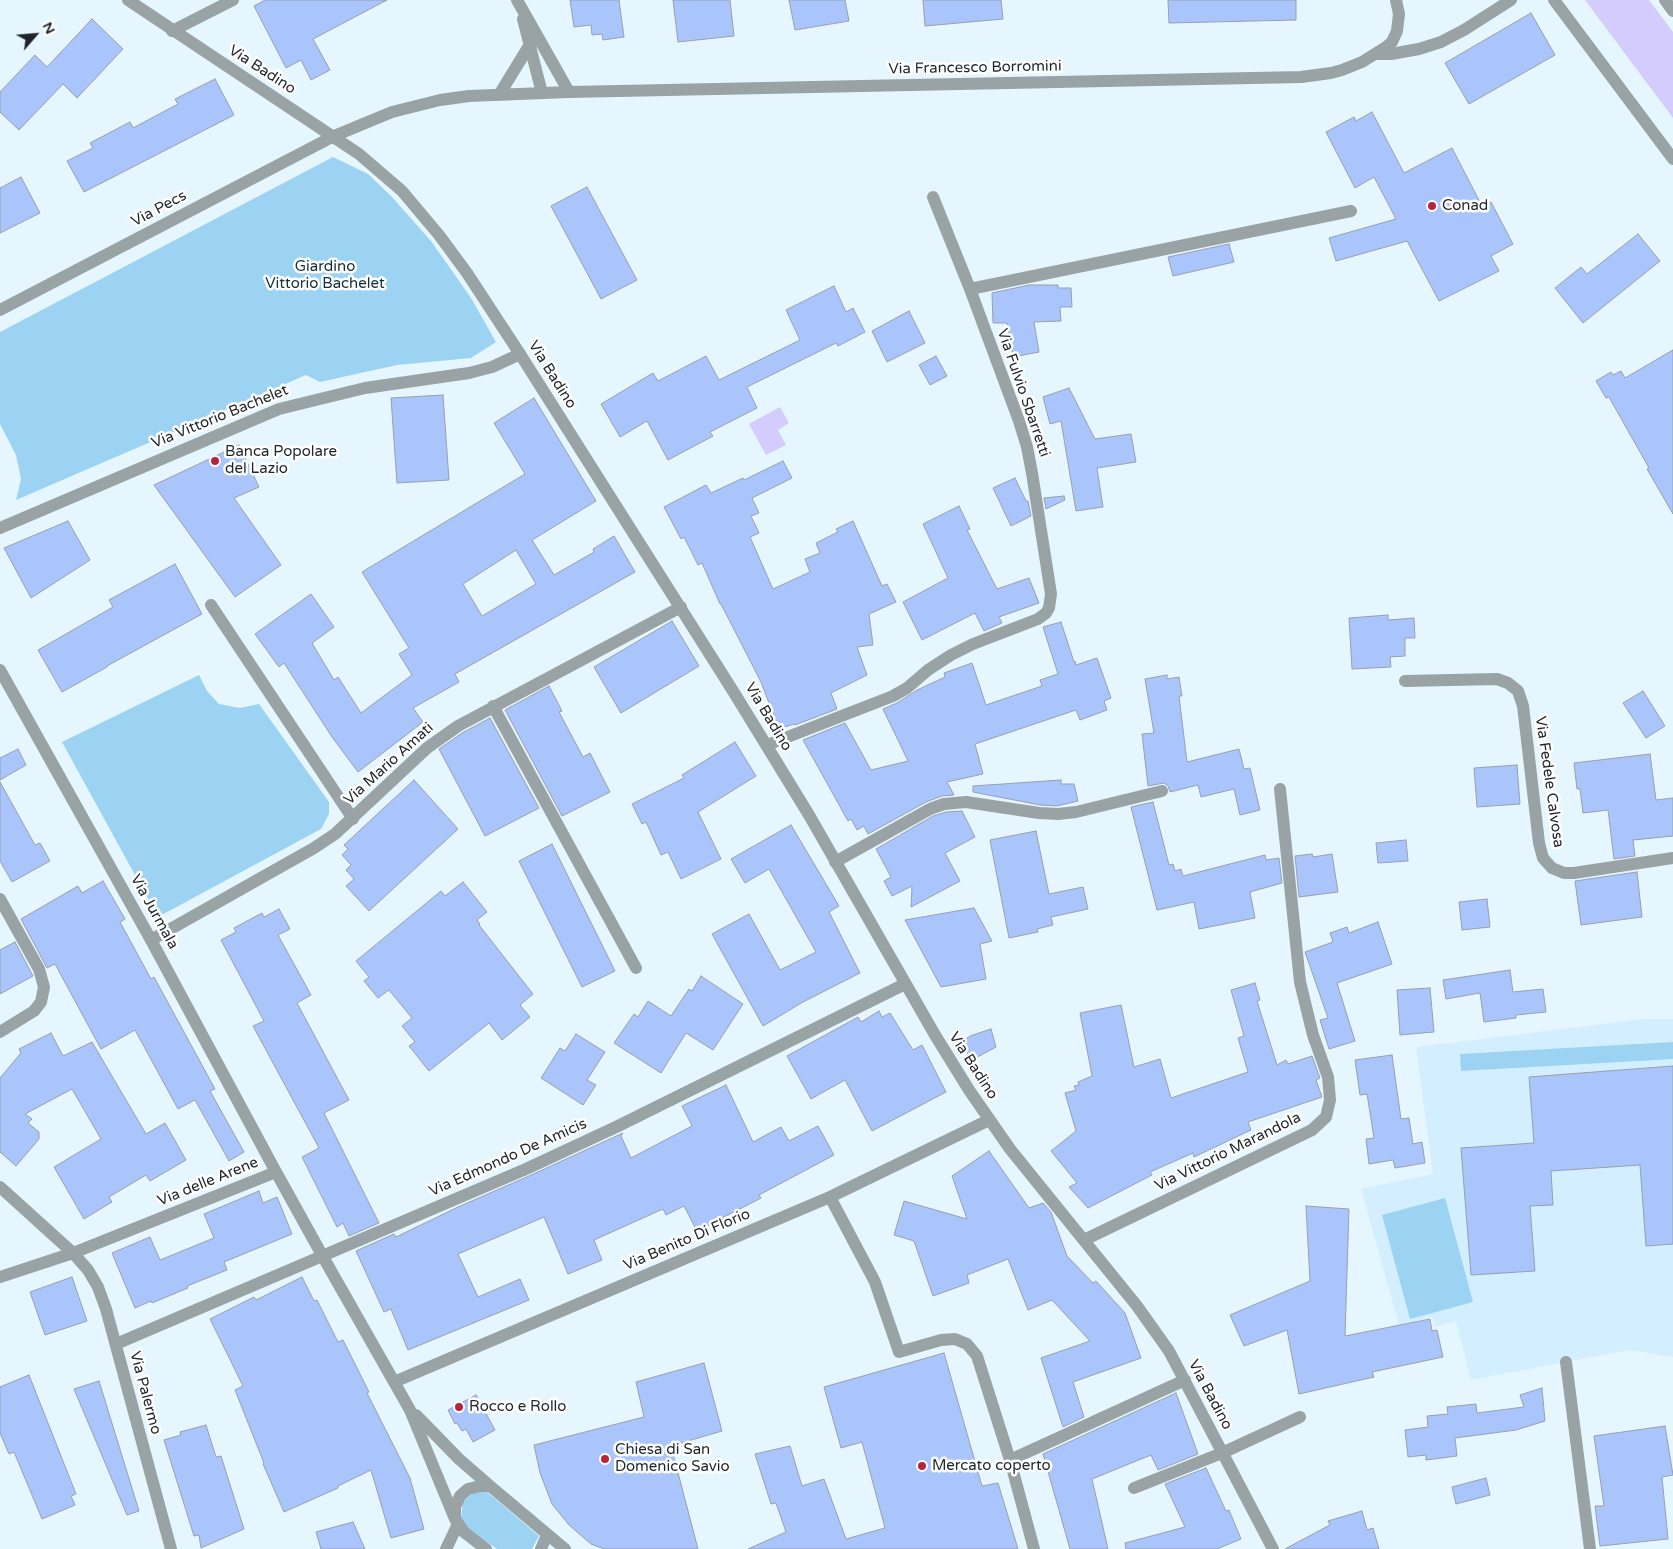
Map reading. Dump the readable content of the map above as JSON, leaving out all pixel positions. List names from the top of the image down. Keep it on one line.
{"streets":{"street":["Via Francesco Borromini","Via Badino","Via Pecs","Via Fulvio Sbarretti","Via Vittorio Bachelet","Via Mario Amati","Via Fedele Calvosa","Via Jurmala","Via Vittorio Marandola","Via Edmondo De Amicis","Via delle Arene","Via Benito Di Florio","Via Palermo"]},"crossings":[["Via Francesco Borromini","Via Pecs"],["Via Badino","Via Pecs"],["Via Badino","Via Fulvio Sbarretti"],["Via Badino","Via Vittorio Bachelet"],["Via Badino","Via Mario Amati"],["Via Badino","Via Vittorio Marandola"],["Via Badino","Via Edmondo De Amicis"],["Via Badino","Via Benito Di Florio"],["Via Mario Amati","Via Jurmala"],["Via Jurmala","Via delle Arene"],["Via Edmondo De Amicis","Via delle Arene"],["Via Edmondo De Amicis","Via Palermo"],["Via delle Arene","Via Benito Di Florio"],["Via delle Arene","Via Palermo"]],"parks":["Giardino Vittorio Bachelet"],"places":["Conad","Banca Popolare del Lazio","Rocco e Rollo","Chiesa di San Domenico Savio","Mercato coperto"],"north":"top right"}
